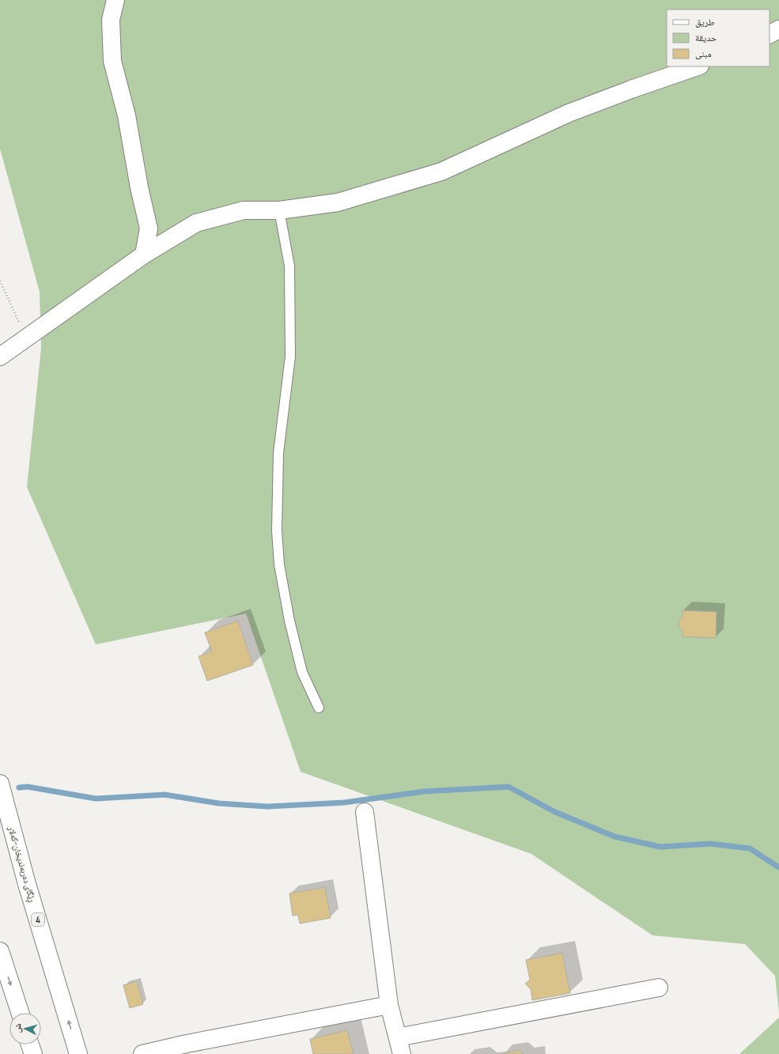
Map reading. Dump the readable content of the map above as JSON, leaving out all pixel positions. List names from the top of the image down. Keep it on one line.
{"streets":{"main road":["ڕێگای دەربەندیخان-کەلار","4"]},"one_way":["ڕێگای دەربەندیخان-کەلار"],"legend":["طريق","حديقة","مبنى"],"north":"left"}
